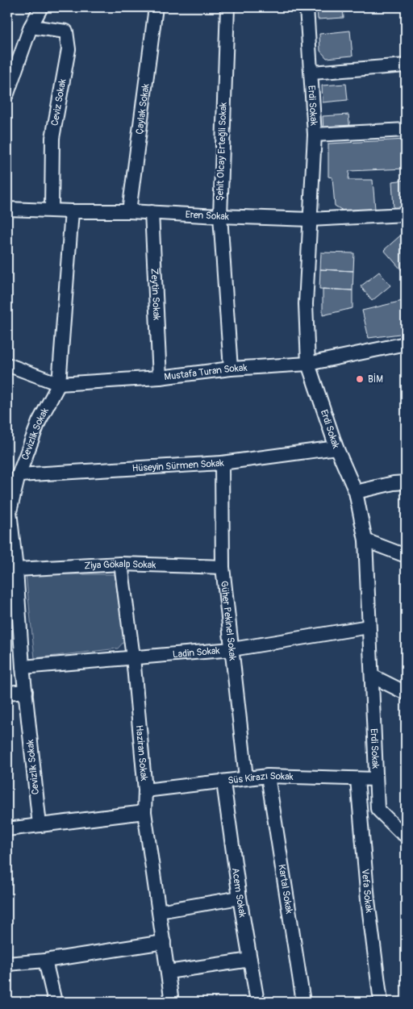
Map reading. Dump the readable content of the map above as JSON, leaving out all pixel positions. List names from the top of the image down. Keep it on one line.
{"streets":{"street":["Ceviz Sokak","Erdi Sokak","Çaylak Sokak","Şehit Olcay Erteğli Sokak","Eren Sokak","Zeytin Sokak","Mustafa Turan Sokak","Cevizlik Sokak","Hüseyin Sürmen Sokak","Ziya Gökalp Sokak","Güher Pekinel Sokak","Ladin Sokak","Haziran Sokak","Süs Kirazı Sokak","Kartal Sokak","Vefa Sokak","Acem Sokak"]},"crossings":[["Ceviz Sokak","Eren Sokak"],["Erdi Sokak","Eren Sokak"],["Erdi Sokak","Mustafa Turan Sokak"],["Erdi Sokak","Hüseyin Sürmen Sokak"],["Erdi Sokak","Ladin Sokak"],["Erdi Sokak","Süs Kirazı Sokak"],["Çaylak Sokak","Eren Sokak"],["Şehit Olcay Erteğli Sokak","Eren Sokak"],["Şehit Olcay Erteğli Sokak","Mustafa Turan Sokak"],["Eren Sokak","Zeytin Sokak"],["Eren Sokak","Cevizlik Sokak"],["Zeytin Sokak","Mustafa Turan Sokak"],["Mustafa Turan Sokak","Cevizlik Sokak"],["Cevizlik Sokak","Hüseyin Sürmen Sokak"],["Cevizlik Sokak","Ziya Gökalp Sokak"],["Cevizlik Sokak","Ladin Sokak"],["Hüseyin Sürmen Sokak","Güher Pekinel Sokak"],["Ziya Gökalp Sokak","Güher Pekinel Sokak"],["Ziya Gökalp Sokak","Haziran Sokak"],["Güher Pekinel Sokak","Ladin Sokak"],["Güher Pekinel Sokak","Süs Kirazı Sokak"],["Ladin Sokak","Haziran Sokak"],["Haziran Sokak","Süs Kirazı Sokak"],["Süs Kirazı Sokak","Kartal Sokak"],["Süs Kirazı Sokak","Vefa Sokak"],["Süs Kirazı Sokak","Acem Sokak"]],"places":["BİM"]}
